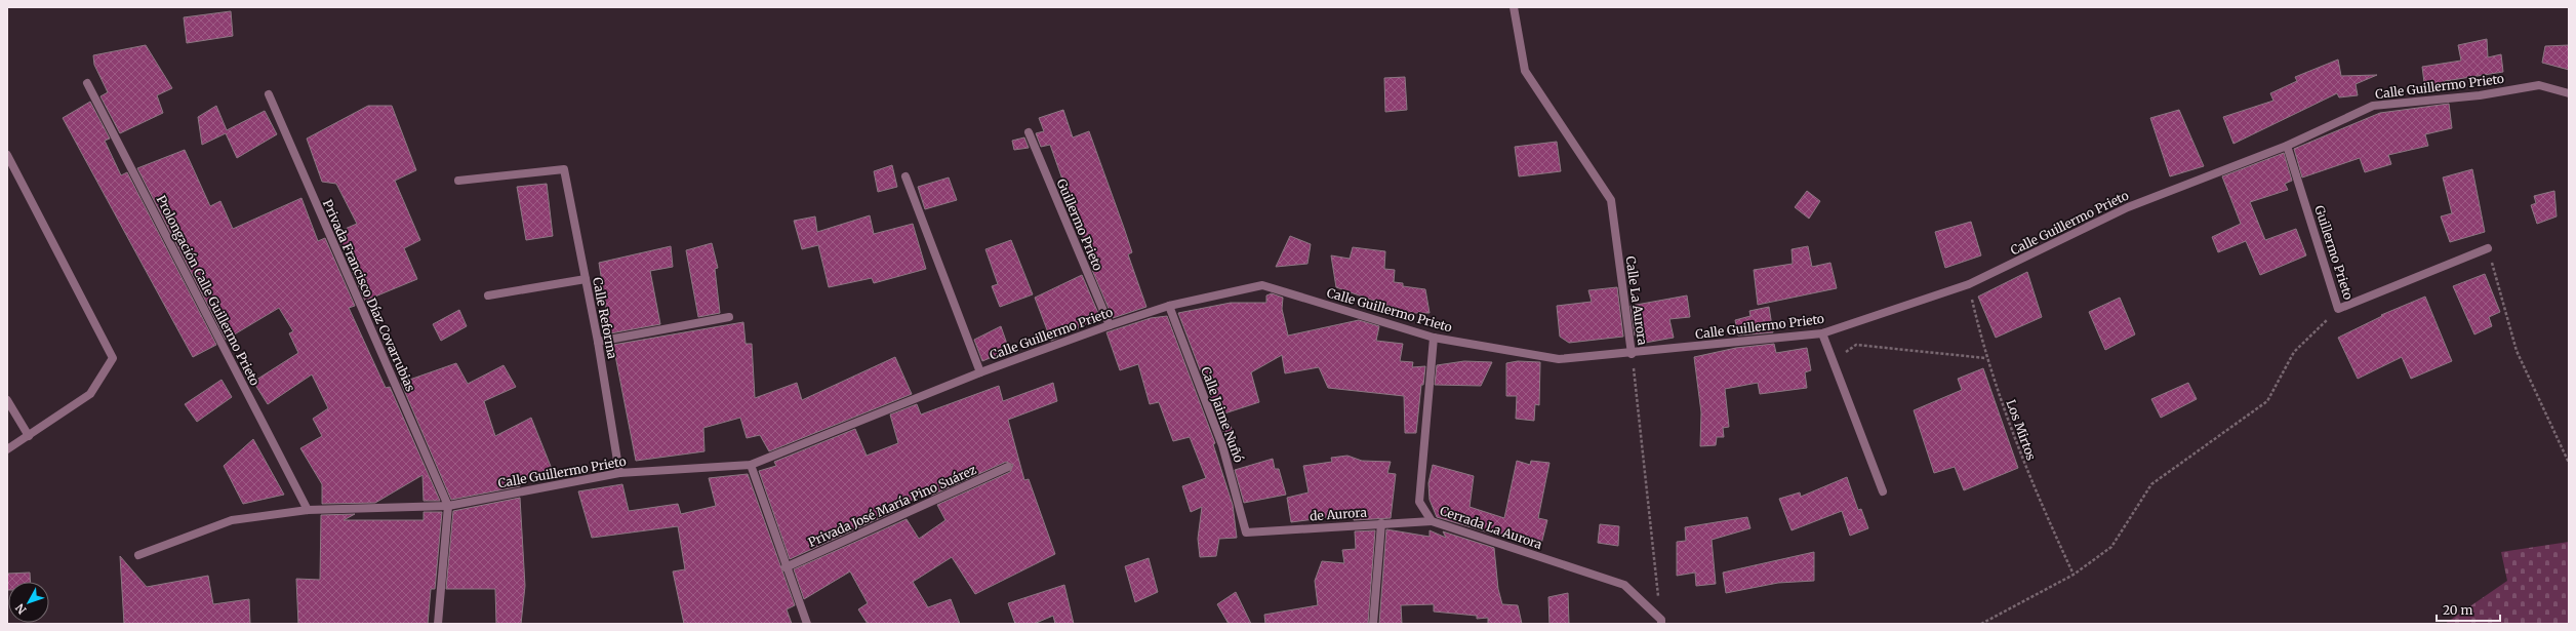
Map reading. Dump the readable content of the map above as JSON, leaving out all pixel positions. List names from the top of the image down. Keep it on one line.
{"streets":{"street":["Calle Guillermo Prieto","Guillermo Prieto","Prolongación Calle Guillermo Prieto","Privada Francisco Díaz Covarrubias","Calle La Aurora","Calle Reforma","Calle Jaime Nuñó","Privada José María Pino Suárez","de Aurora","Cerrada La Aurora"],"path":["Los Mirtos"]},"crossings":[["Calle Guillermo Prieto","Guillermo Prieto"],["Calle Guillermo Prieto","Prolongación Calle Guillermo Prieto"],["Calle Guillermo Prieto","Privada Francisco Díaz Covarrubias"],["Calle Guillermo Prieto","Calle La Aurora"],["Calle Guillermo Prieto","Calle Reforma"],["Calle Guillermo Prieto","Calle Jaime Nuñó"],["Calle Guillermo Prieto","Los Mirtos"],["Calle Guillermo Prieto","Cerrada La Aurora"],["Calle La Aurora","Cerrada La Aurora"],["Calle Jaime Nuñó","de Aurora"],["de Aurora","Cerrada La Aurora"]],"scale_bar":"20 m","north":"bottom left"}
